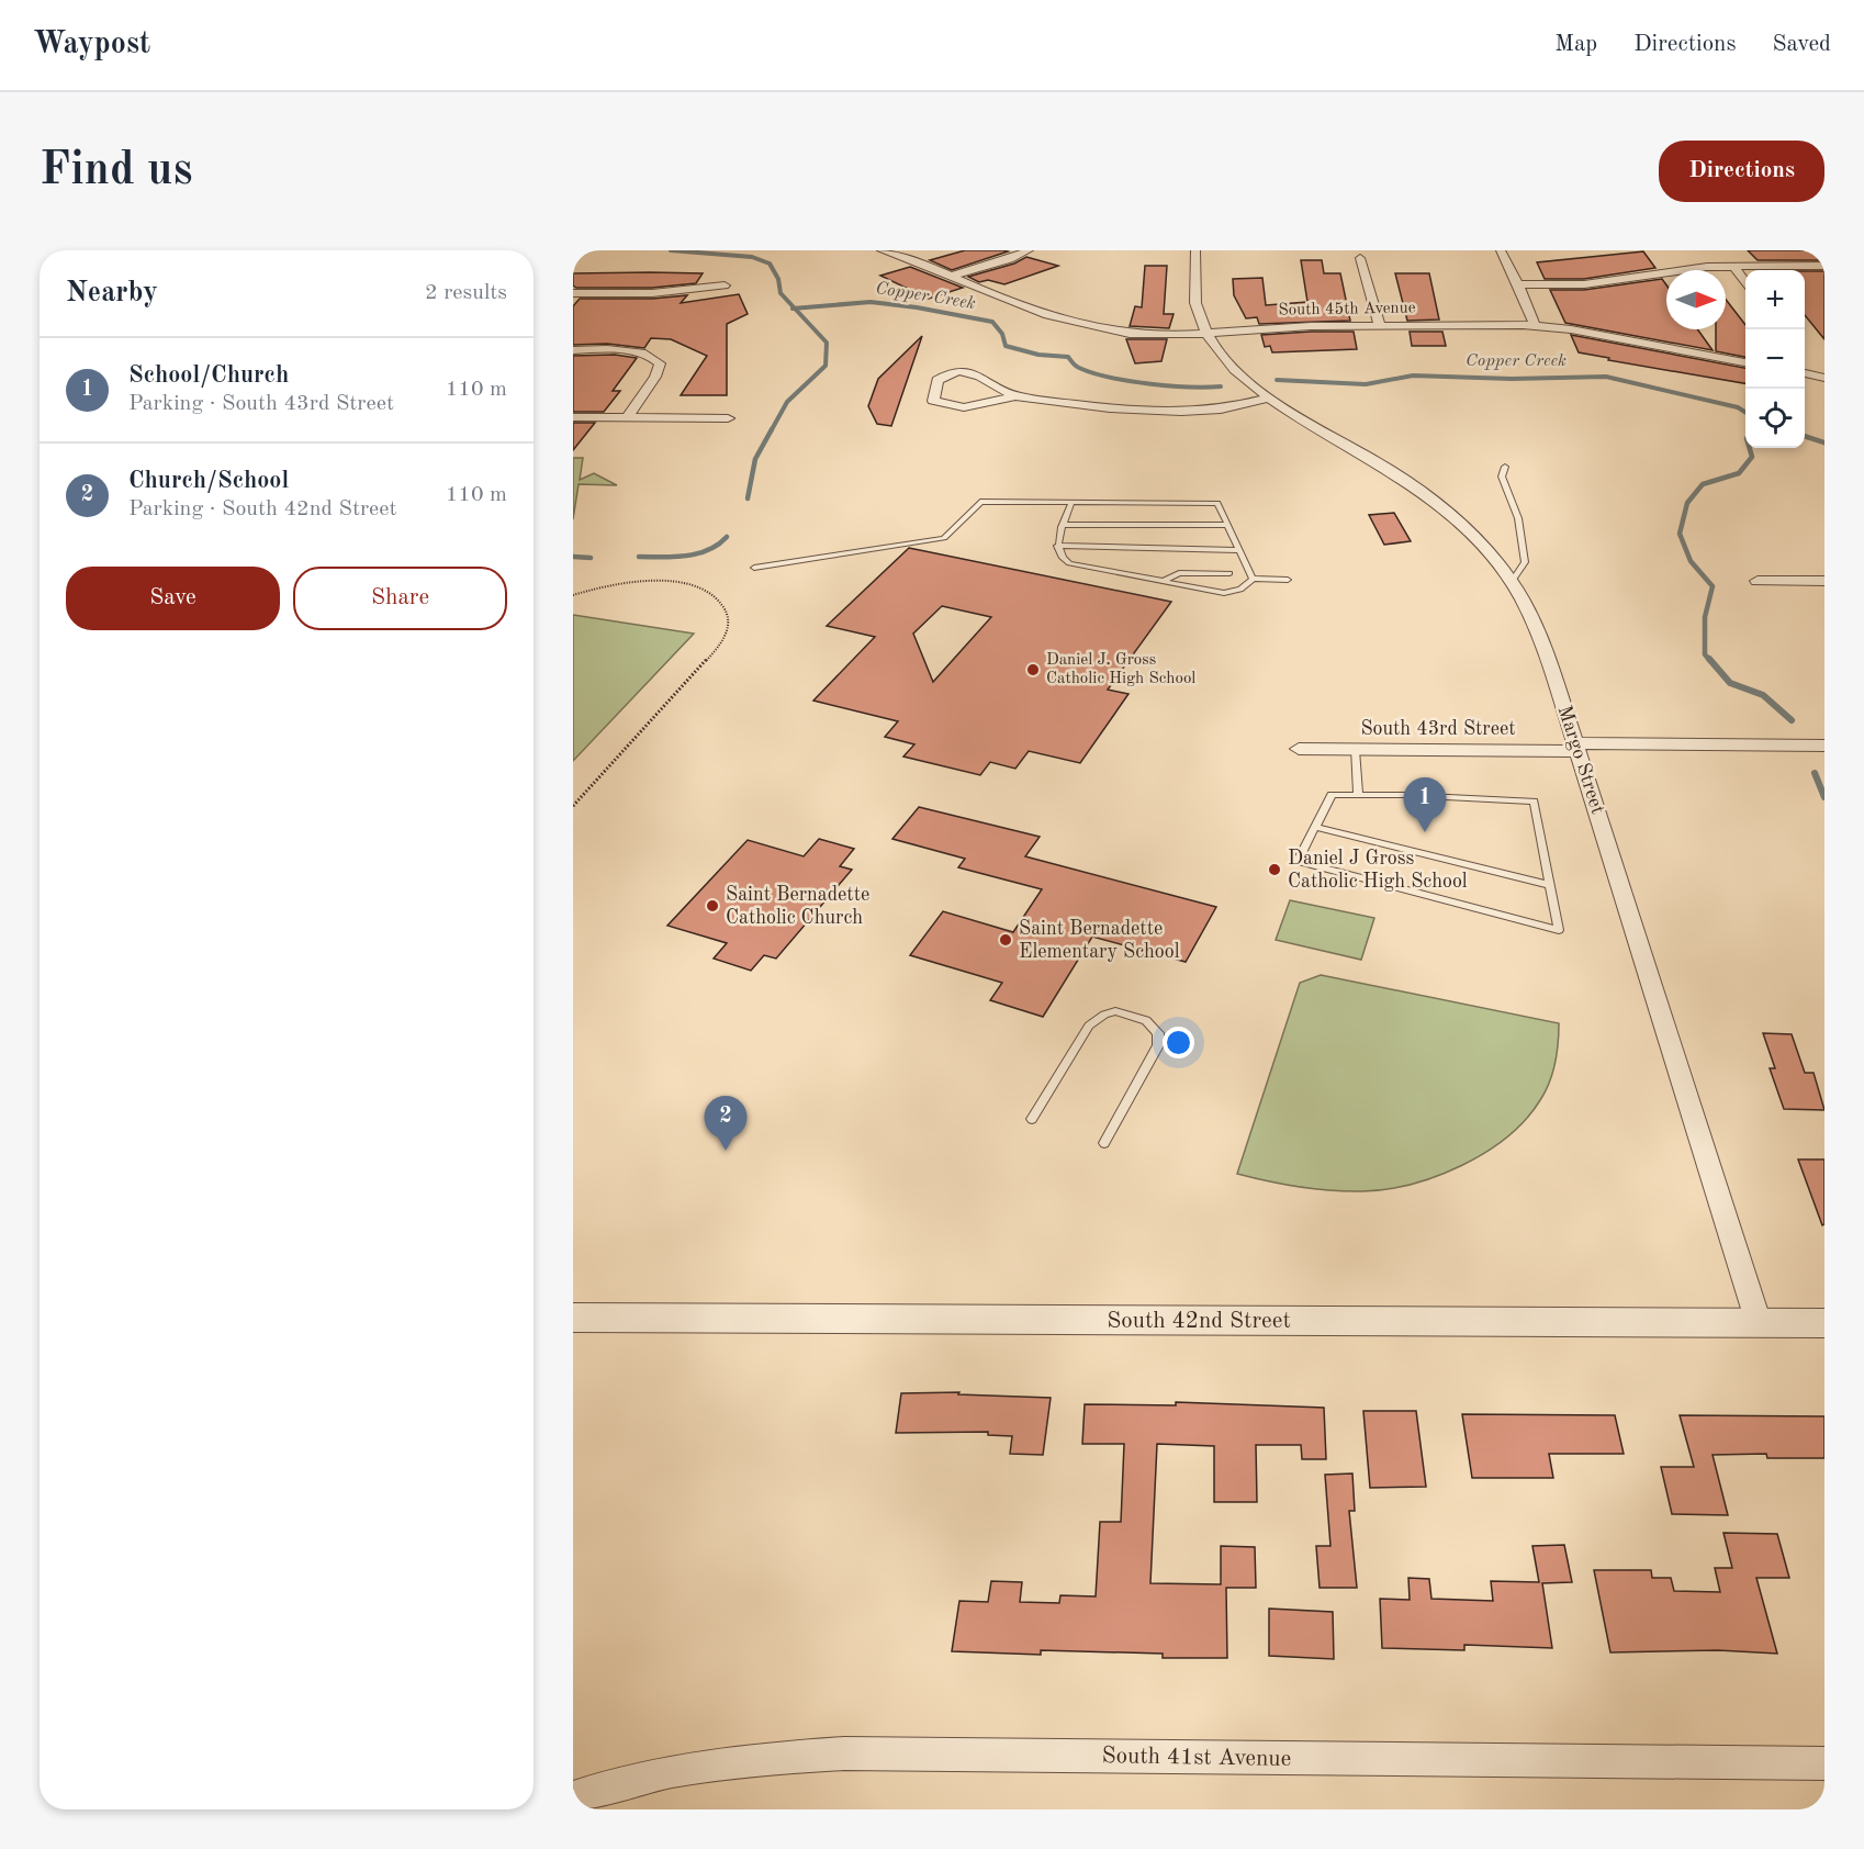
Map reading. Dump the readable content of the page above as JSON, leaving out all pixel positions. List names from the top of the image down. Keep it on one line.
{"streets":{"street":["South 45th Avenue","South 43rd Street","Margo Street","South 42nd Street","South 41st Avenue"]},"crossings":[["South 45th Avenue","Margo Street"],["South 43rd Street","Margo Street"],["Margo Street","South 42nd Street"]],"water":["Copper Creek"],"places":["Daniel J. Gross Catholic High School","Daniel J Gross Catholic High School","Saint Bernadette Catholic Church","Saint Bernadette Elementary School"],"north":"right","page":{"header":"Waypost","nav":["Map","Directions","Saved"],"buttons":["Directions",["Save","Share"]],"title":"Find us","heading":["Nearby","2 results"],"map_buttons":["+","−"],"list":[{"mark":"1","name":"School/Church","note":"Parking · South 43rd Street","value":"110 m"},{"mark":"2","name":"Church/School","note":"Parking · South 42nd Street","value":"110 m"}],"pins":["1","2"]}}
